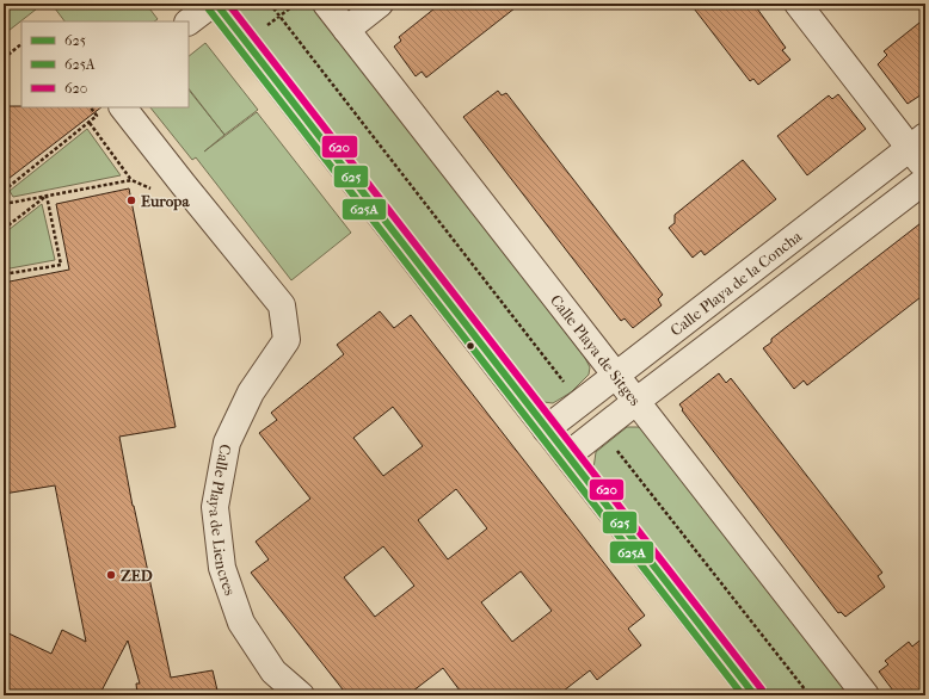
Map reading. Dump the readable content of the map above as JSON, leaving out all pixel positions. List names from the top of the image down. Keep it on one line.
{"streets":{"street":["Calle Playa de la Concha","Calle Playa de Sitges","Calle Playa de Liencres"]},"crossings":[["Calle Playa de la Concha","Calle Playa de Sitges"]],"places":["Europa","ZED"],"lines":["transit line 625","transit line 620","transit line 625A"],"legend":["625","625A","620"]}
